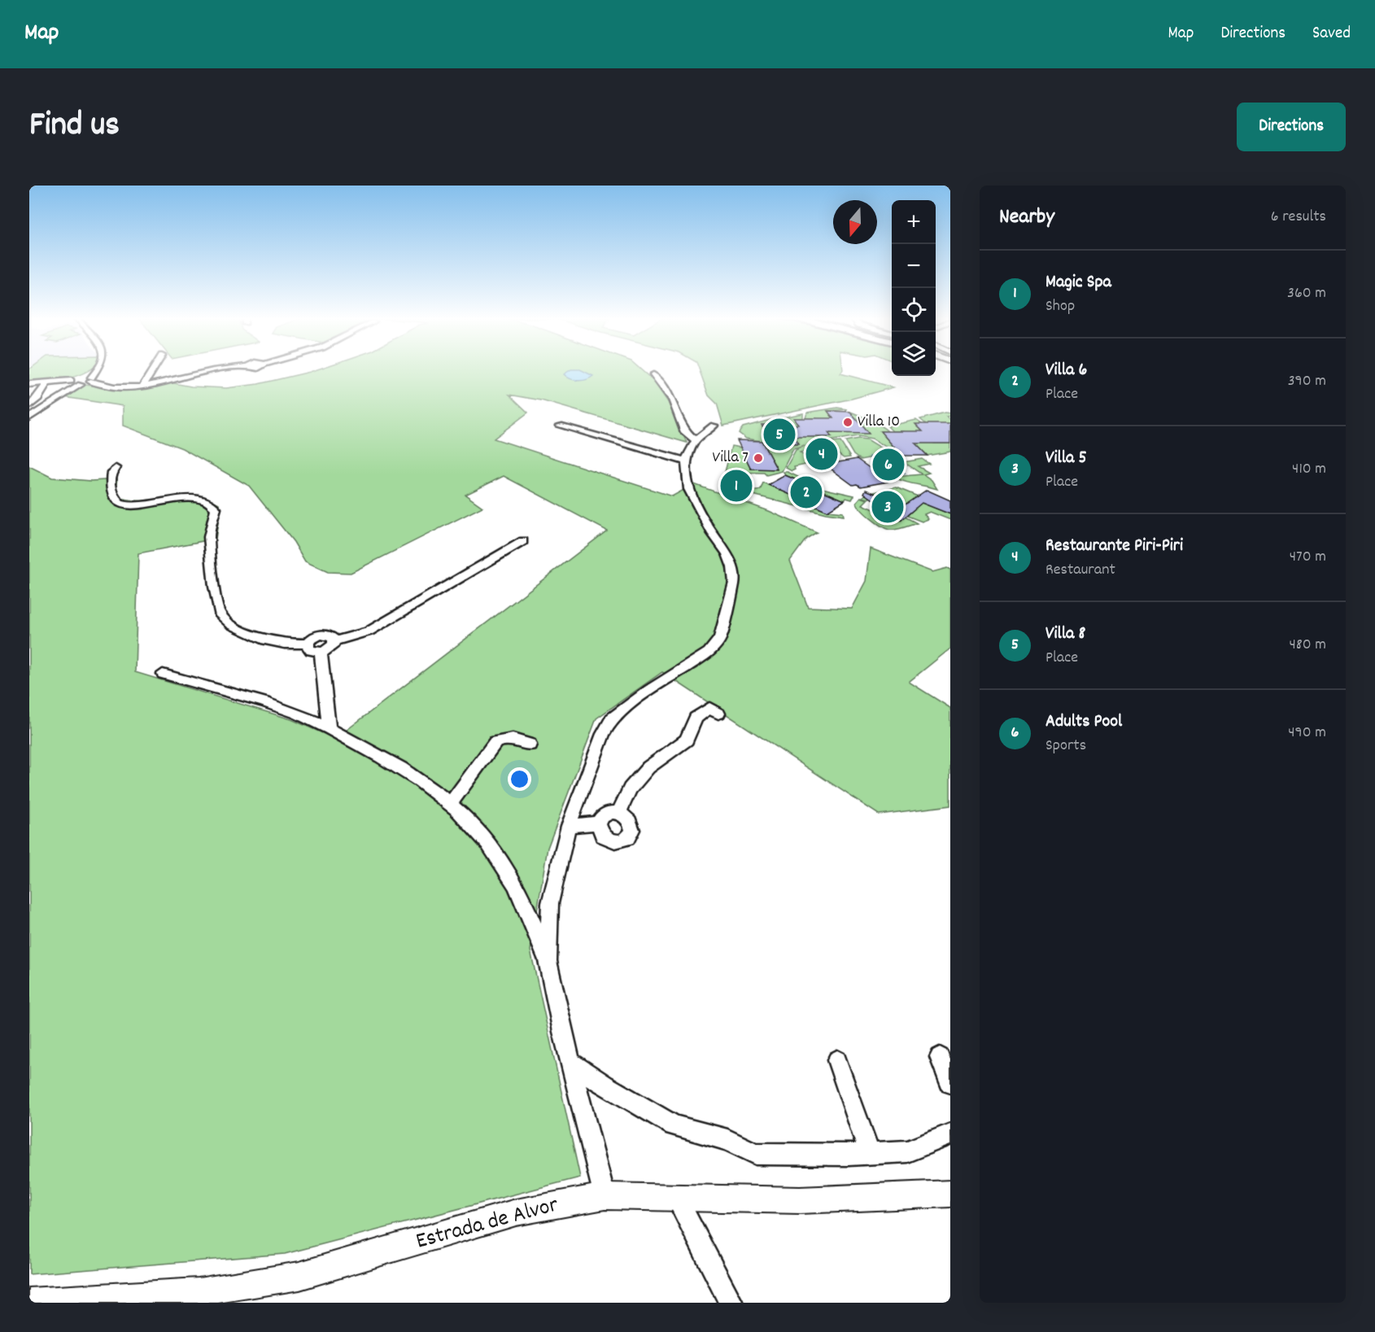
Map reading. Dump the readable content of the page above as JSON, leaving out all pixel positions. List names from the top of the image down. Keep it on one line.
{"streets":{"street":["Estrada de Alvor"]},"places":["Villa 10","Villa 7"],"north":"bottom","page":{"header":"Map","nav":["Map","Directions","Saved"],"title":"Find us","buttons":"Directions","heading":["Nearby","6 results"],"map_buttons":["+","−"],"list":[{"mark":"1","name":"Magic Spa","note":"Shop","value":"360 m"},{"mark":"2","name":"Villa 6","note":"Place","value":"390 m"},{"mark":"3","name":"Villa 5","note":"Place","value":"410 m"},{"mark":"4","name":"Restaurante Piri-Piri","note":"Restaurant","value":"470 m"},{"mark":"5","name":"Villa 8","note":"Place","value":"480 m"},{"mark":"6","name":"Adults Pool","note":"Sports","value":"490 m"}],"pins":["5","4","6","1","2","3"]}}
